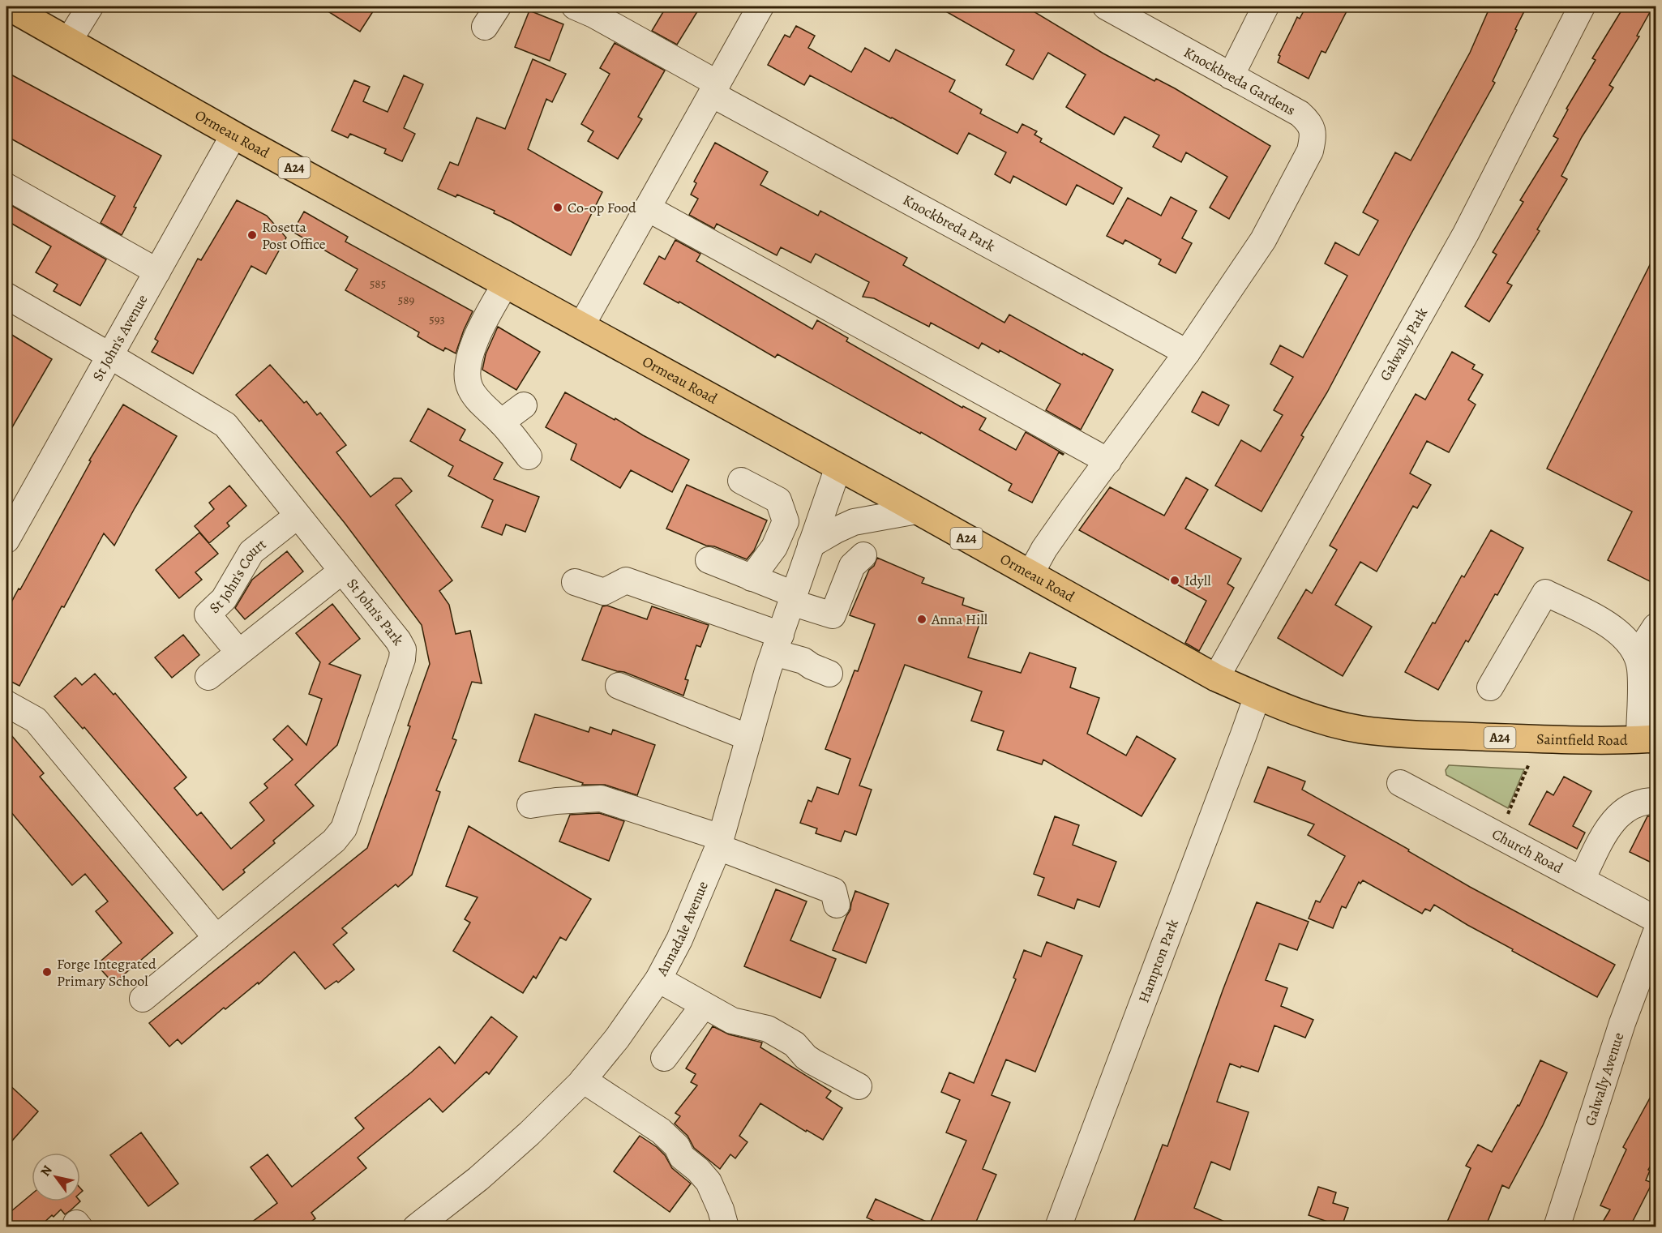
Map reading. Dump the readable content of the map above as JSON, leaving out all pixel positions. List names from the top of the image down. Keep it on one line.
{"streets":{"main road":["Ormeau Road","A24","Saintfield Road"],"street":["Knockbreda Gardens","Knockbreda Park","St John's Avenue","Galwally Park","St John's Court","St John's Park","Church Road","Annadale Avenue","Hampton Park","Galwally Avenue"]},"crossings":[["Knockbreda Gardens","Knockbreda Park"],["Ormeau Road","St John's Avenue"],["Ormeau Road","Galwally Park"],["Ormeau Road","Saintfield Road"],["Ormeau Road","Annadale Avenue"],["Ormeau Road","Hampton Park"],["St John's Avenue","St John's Park"],["St John's Court","St John's Park"]],"places":["Co-op Food","Rosetta Post Office","Idyll","Anna Hill","Forge Integrated Primary School"],"house_numbers":["585","589","593"],"north":"top left"}
